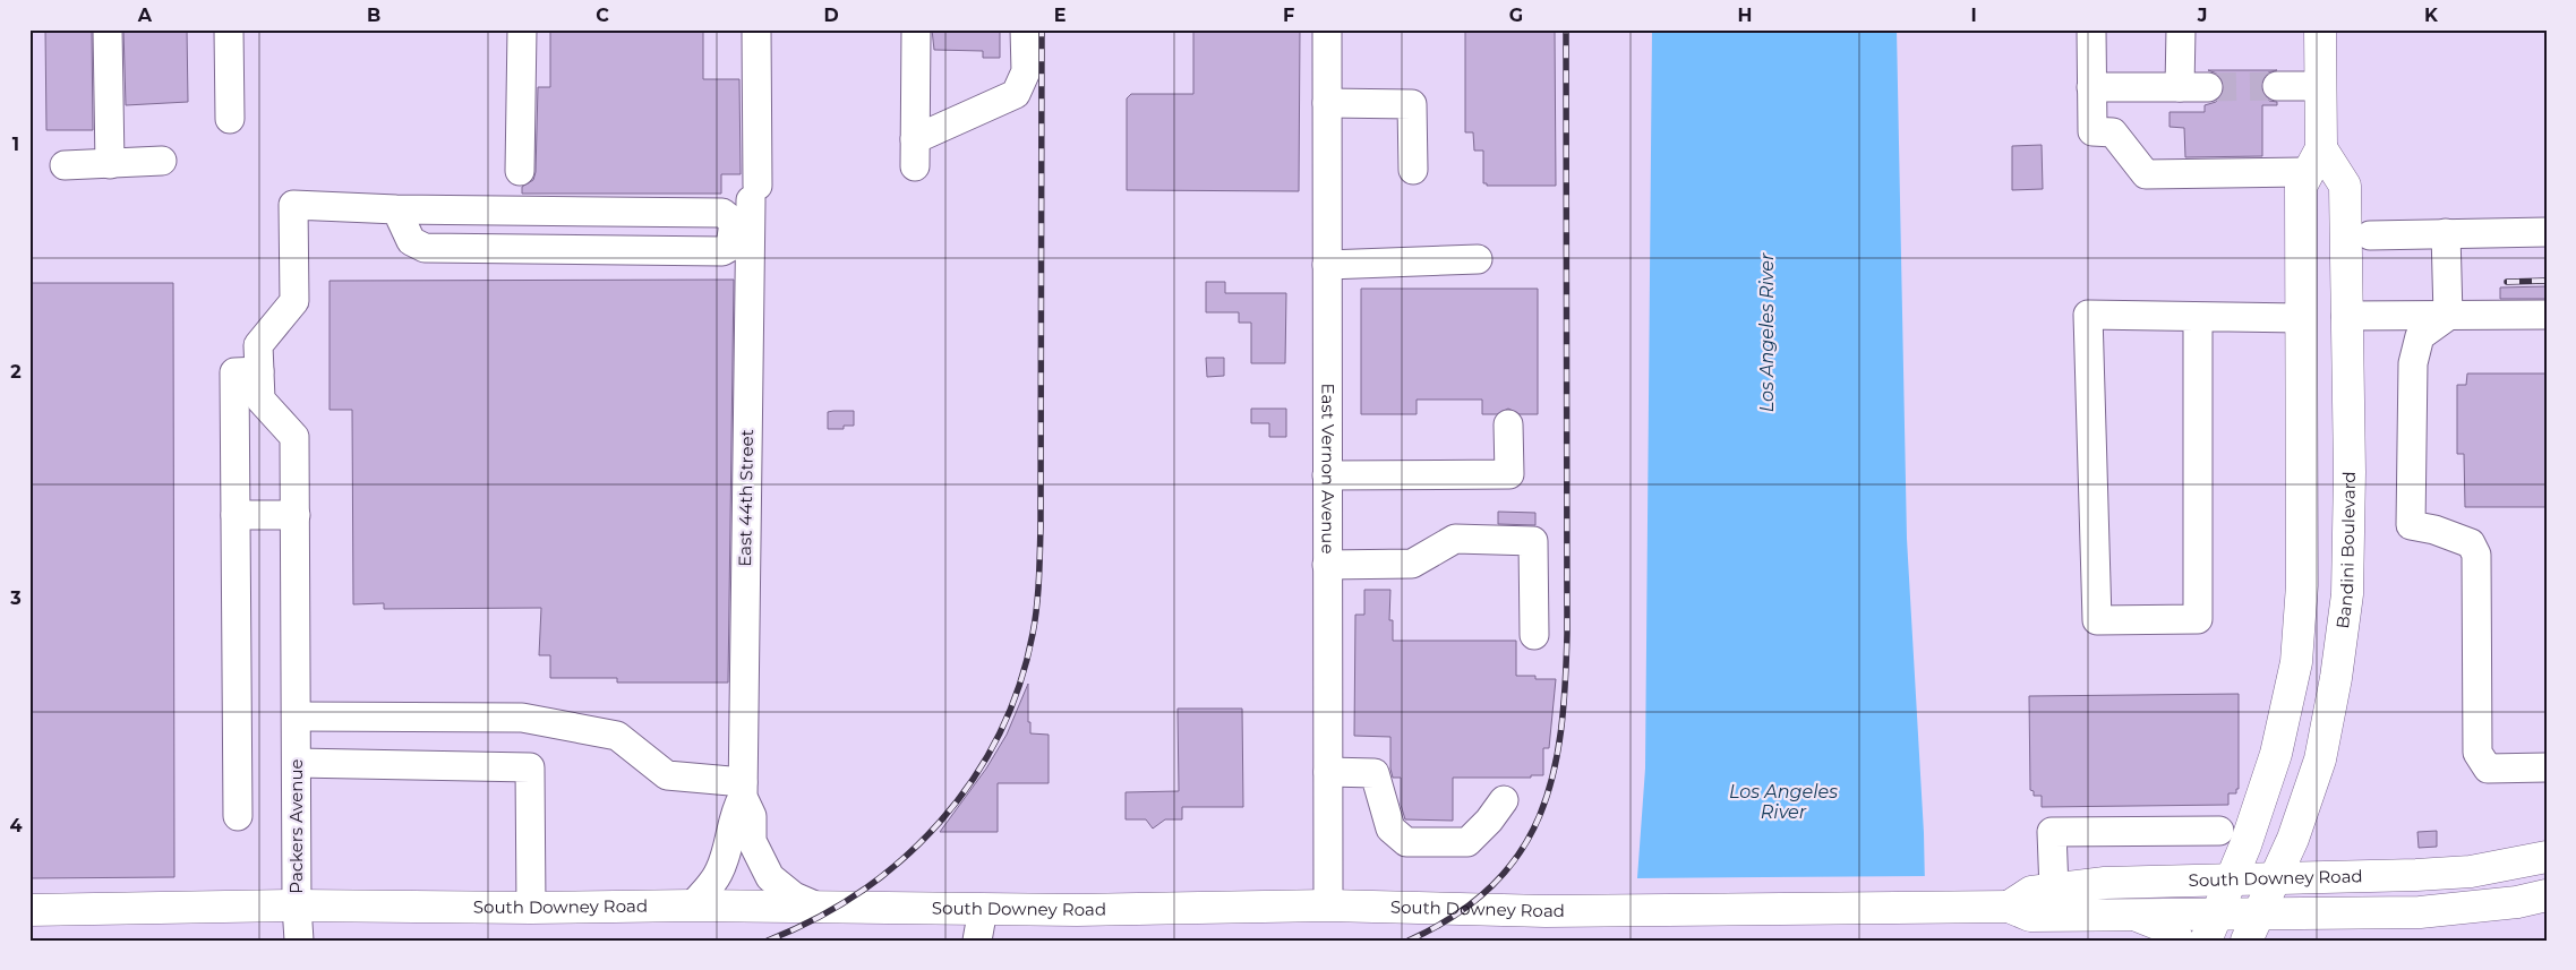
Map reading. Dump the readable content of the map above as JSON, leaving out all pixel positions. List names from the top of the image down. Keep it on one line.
{"streets":{"main road":["Bandini Boulevard","South Downey Road"],"street":["East Vernon Avenue","East 44th Street","Packers Avenue"]},"crossings":[["East Vernon Avenue","South Downey Road"],["East 44th Street","South Downey Road"],["Bandini Boulevard","South Downey Road"],["Packers Avenue","South Downey Road"]],"water":["Los Angeles River"],"grid":{"columns":["A","B","C","D","E","F","G","H","I","J","K"],"rows":["1","2","3","4"]}}
